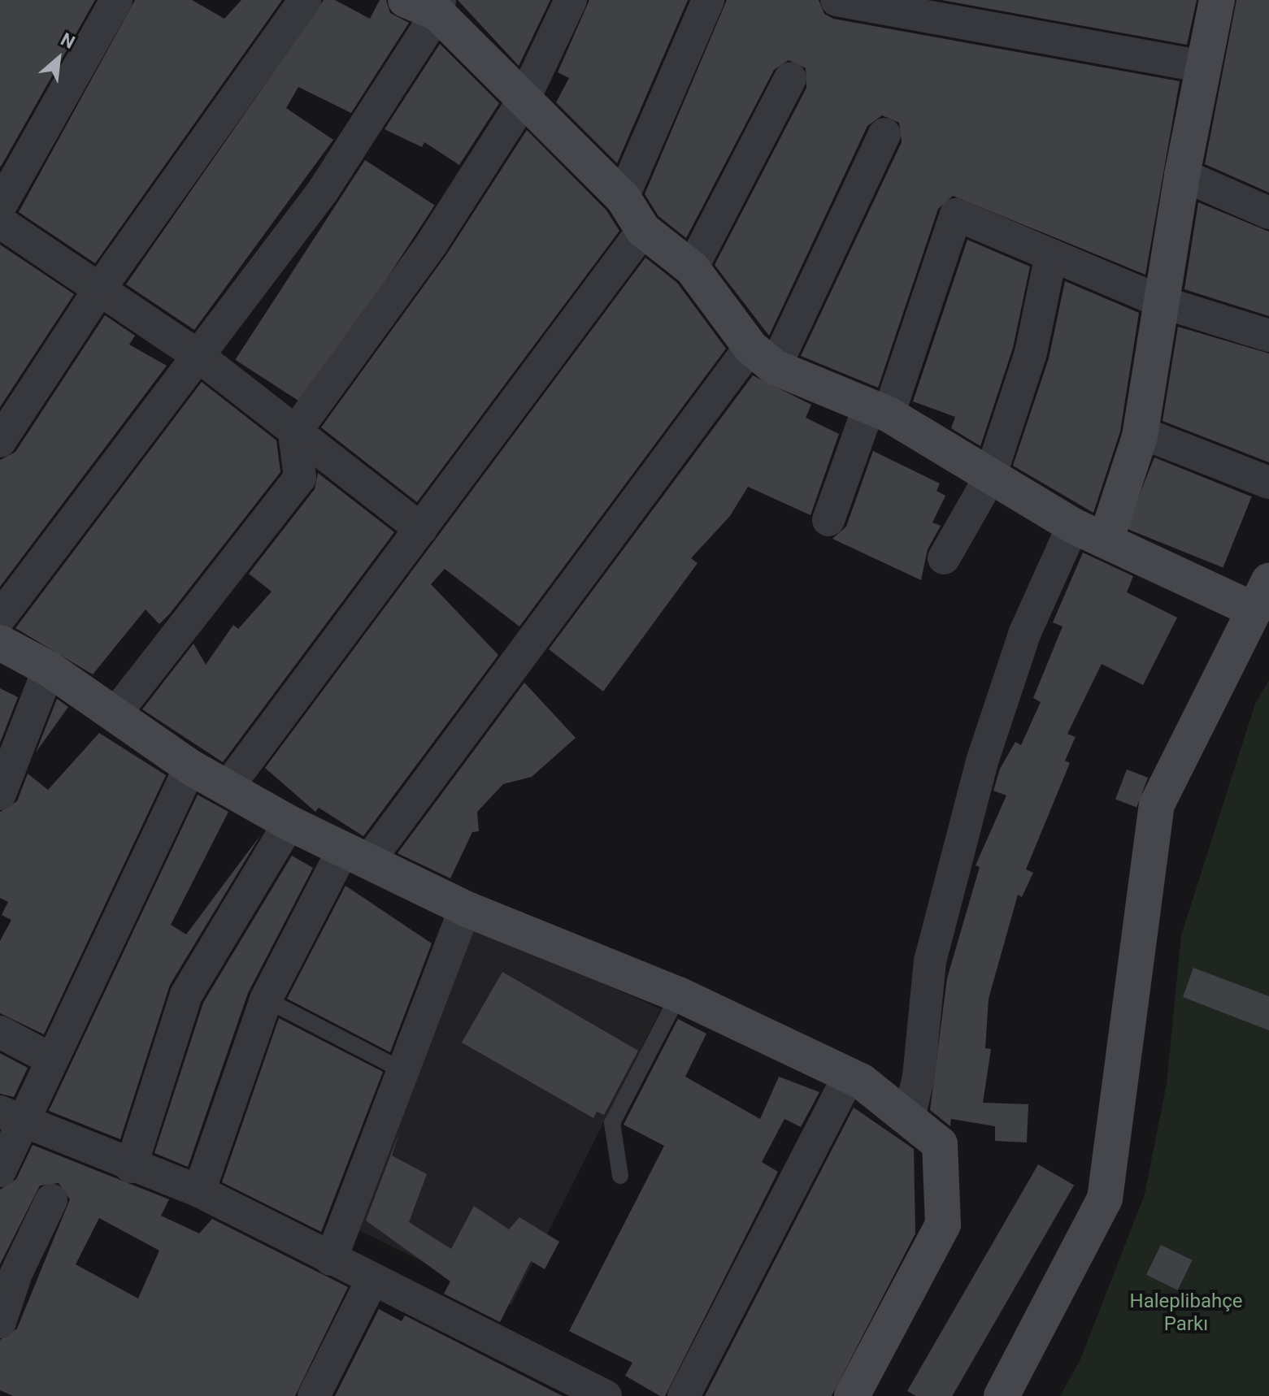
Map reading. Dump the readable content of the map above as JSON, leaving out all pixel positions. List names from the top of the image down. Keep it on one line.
{"parks":["Haleplibahçe Parkı"],"north":"top right"}
